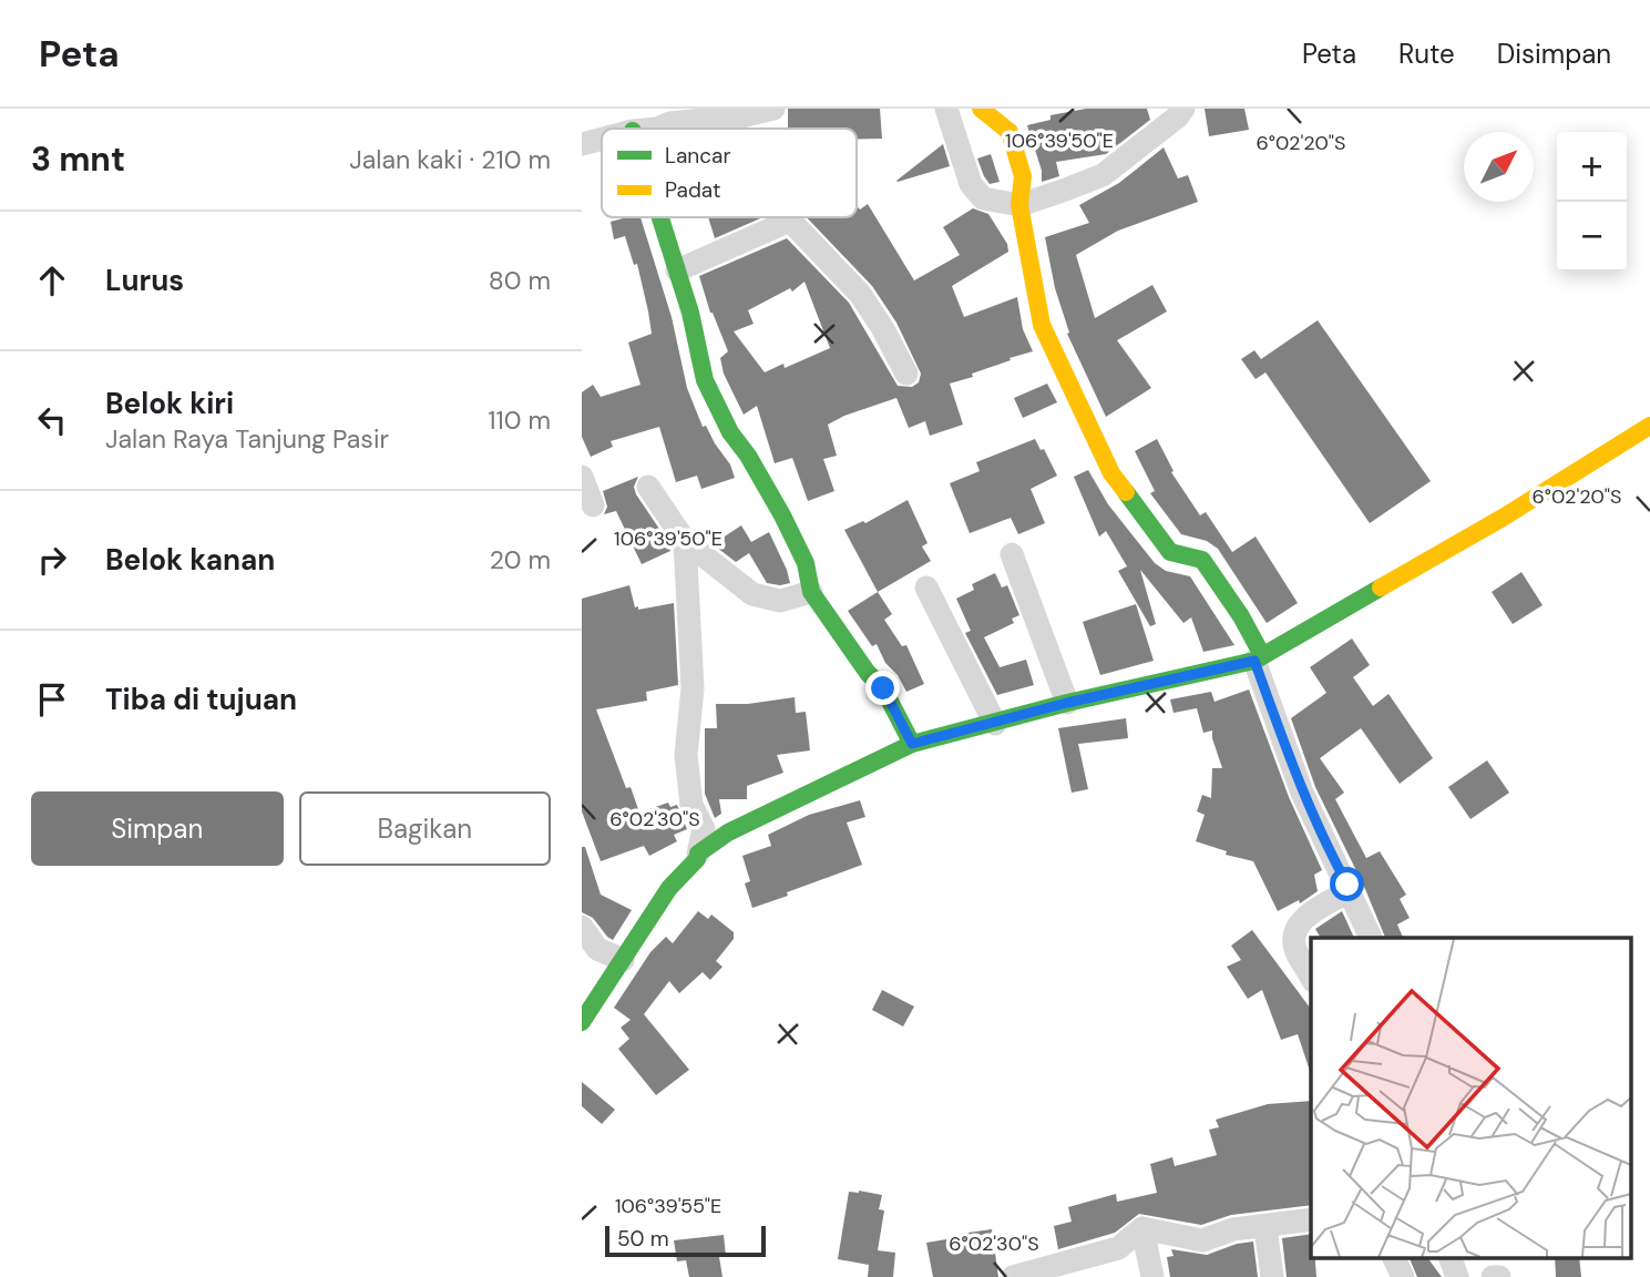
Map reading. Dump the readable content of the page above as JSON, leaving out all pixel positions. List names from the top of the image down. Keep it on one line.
{"legend":["Lancar","Padat"],"scale_bar":"50 m","north":"top right","page":{"header":"Peta","nav":["Peta","Rute","Disimpan"],"heading":["3 mnt","Jalan kaki · 210 m"],"map_buttons":["+","−"],"list":[["Lurus","80 m"],["Belok kiri","Jalan Raya Tanjung Pasir","110 m"],["Belok kanan","20 m"],"Tiba di tujuan"],"buttons":["Simpan","Bagikan"],"scale":"50 m"},"coordinates":["106°39'50\"E","6°02'20\"S","6°02'30\"S","106°39'55\"E"]}
